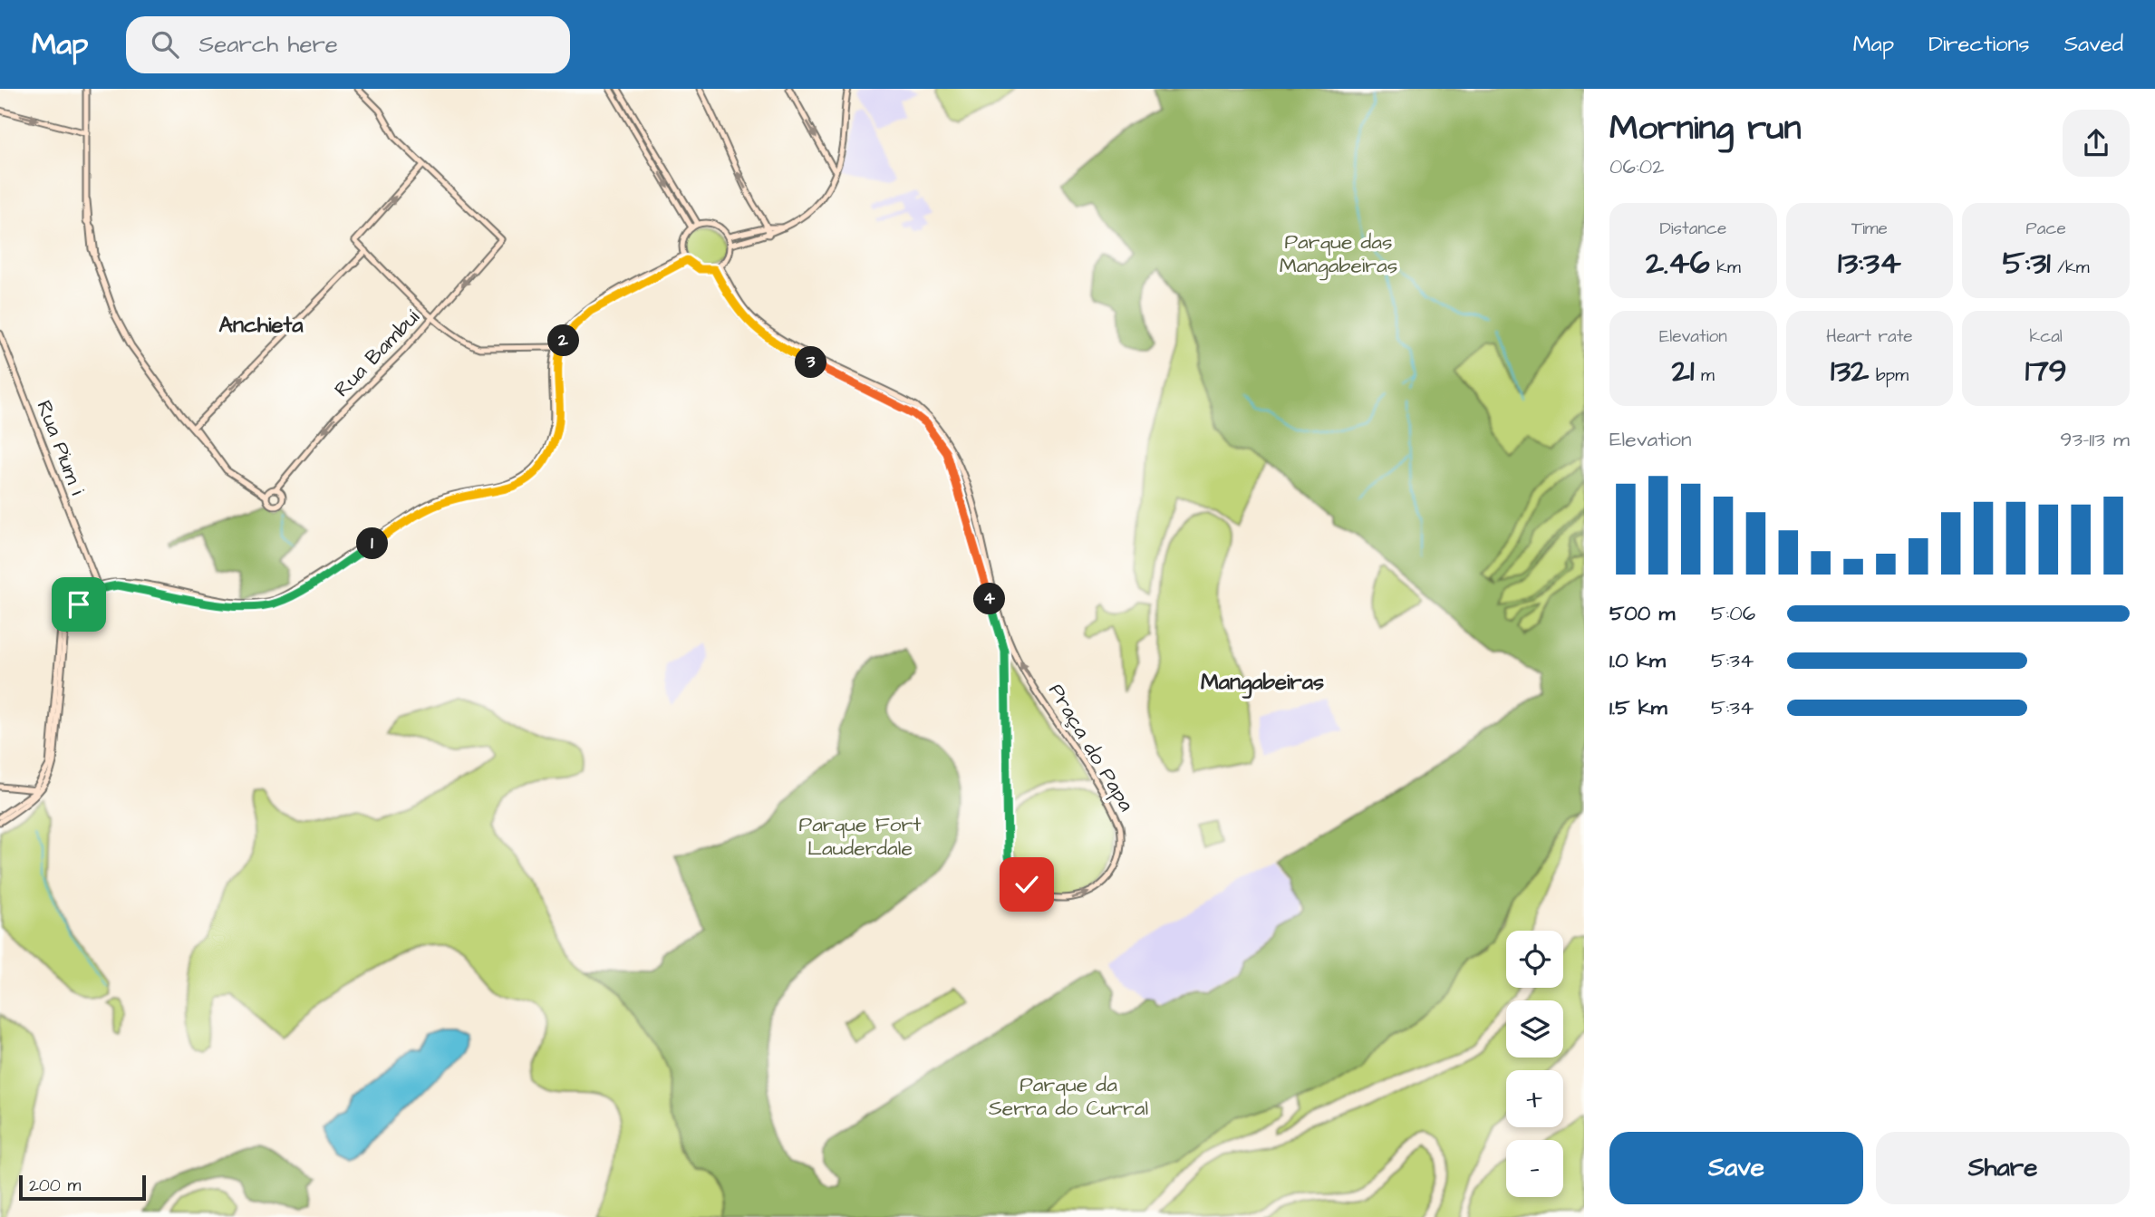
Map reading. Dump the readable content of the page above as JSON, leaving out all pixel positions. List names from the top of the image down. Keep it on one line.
{"streets":{"street":["Rua Bambuí","Rua Pium i","Praça do Papa"]},"one_way":["Rua Bambuí"],"districts":["Anchieta","Mangabeiras"],"parks":["Parque das Mangabeiras","Parque Fort Lauderdale","Parque da Serra do Curral"],"scale_bar":"200 m","page":{"header":"Map","search":"Search here","nav":["Map","Directions","Saved"],"heading":["Morning run","06:02"],"stats":[["Distance","2.46 km"],["Time","13:34"],["Pace","5:31 /km"],["Elevation","21 m"],["Heart rate","132 bpm"],["kcal","179"]],"pins":["2","3","1","4"],"chart":["Elevation","93–113 m"],"list":[{"name":"500 m","note":"5:06"},{"name":"1.0 km","note":"5:34"},{"name":"1.5 km","note":"5:34"}],"map_buttons":["+","−"],"buttons":["Save","Share"],"scale":"200 m"}}
